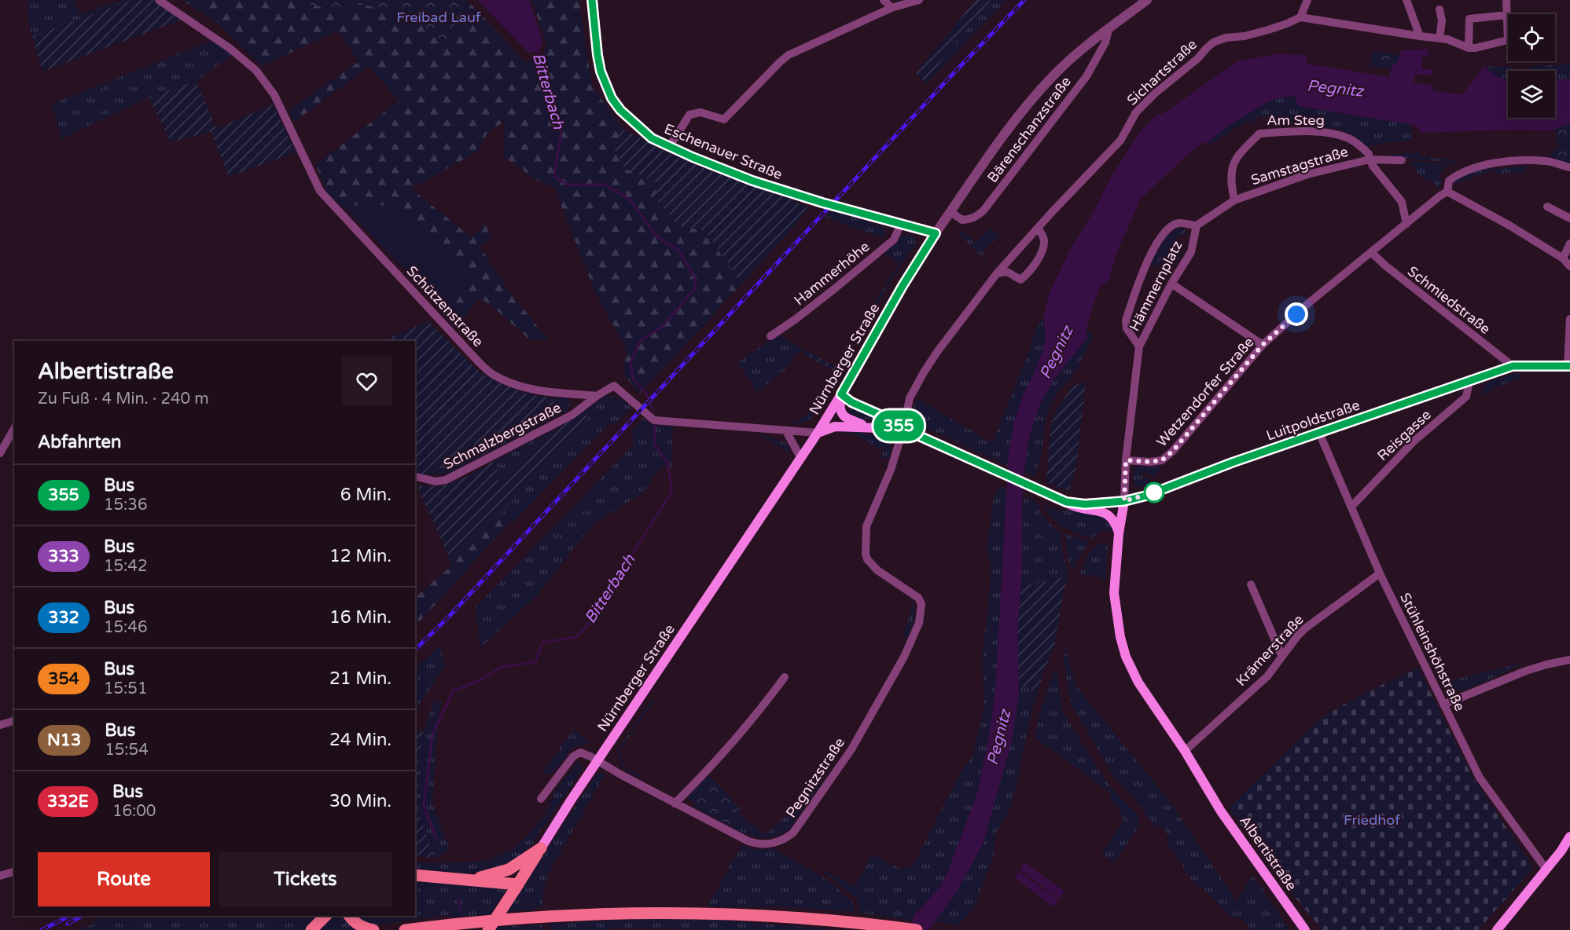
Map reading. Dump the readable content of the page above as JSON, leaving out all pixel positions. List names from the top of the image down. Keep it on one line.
{"streets":{"main road":["Eschenauer Straße","Nürnberger Straße","Luitpoldstraße","Albertistraße"],"street":["Sichartstraße","Am Steg","Bärenschanzstraße","Samstagstraße","Hammerhöhe","Hämmernplatz","Schmiedstraße","Schützenstraße","Wetzendorfer Straße","Reisgasse","Schmalzbergstraße","Krämerstraße","Stühleinshöhstraße","Pegnitzstraße"]},"crossings":[["Sichartstraße","Pegnitzstraße"],["Am Steg","Samstagstraße"],["Bärenschanzstraße","Nürnberger Straße"],["Eschenauer Straße","Hammerhöhe"],["Eschenauer Straße","Nürnberger Straße"],["Schmiedstraße","Wetzendorfer Straße"],["Schmiedstraße","Luitpoldstraße"],["Schützenstraße","Nürnberger Straße"],["Schützenstraße","Schmalzbergstraße"],["Nürnberger Straße","Pegnitzstraße"],["Luitpoldstraße","Reisgasse"],["Luitpoldstraße","Stühleinshöhstraße"],["Luitpoldstraße","Albertistraße"],["Reisgasse","Stühleinshöhstraße"],["Krämerstraße","Stühleinshöhstraße"],["Krämerstraße","Albertistraße"]],"water":["Pegnitz","Bitterbach"],"parks":["Freibad Lauf","Friedhof"],"lines":["bus line 355"],"page":{"on_map":"355","heading":[["Albertistraße","Zu Fuß · 4 Min. · 240 m"],"Abfahrten"],"list":[{"mark":"355","name":"Bus","note":"15:36","value":"6 Min."},{"mark":"333","name":"Bus","note":"15:42","value":"12 Min."},{"mark":"332","name":"Bus","note":"15:46","value":"16 Min."},{"mark":"354","name":"Bus","note":"15:51","value":"21 Min."},{"mark":"N13","name":"Bus","note":"15:54","value":"24 Min."},{"mark":"332E","name":"Bus","note":"16:00","value":"30 Min."}],"buttons":["Route","Tickets"]}}
